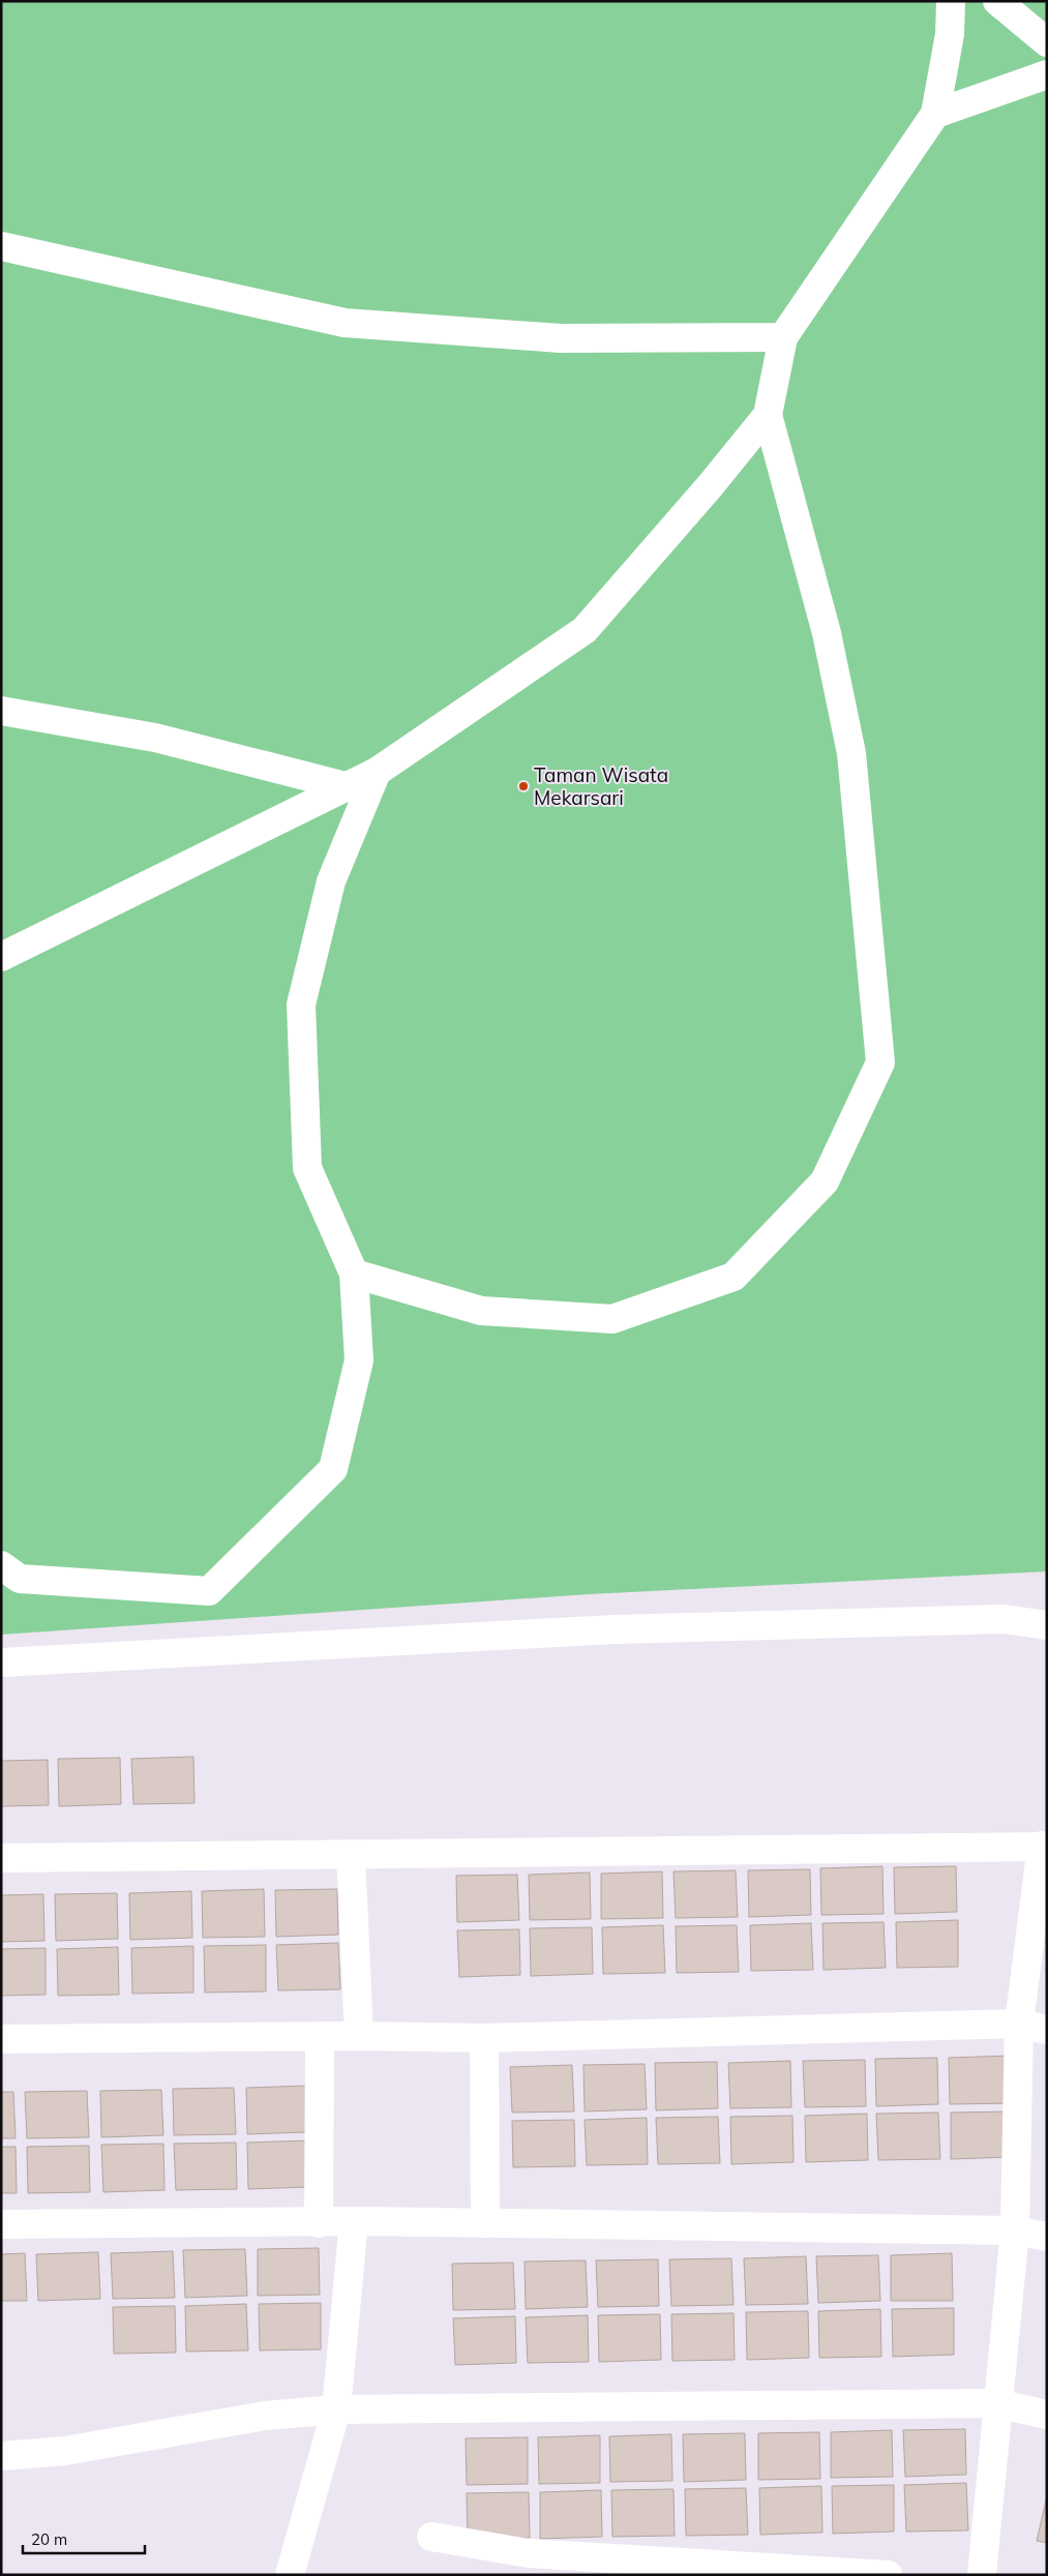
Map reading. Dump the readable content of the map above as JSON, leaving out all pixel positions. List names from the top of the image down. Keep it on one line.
{"places":["Taman Wisata Mekarsari"],"scale_bar":"20 m"}
